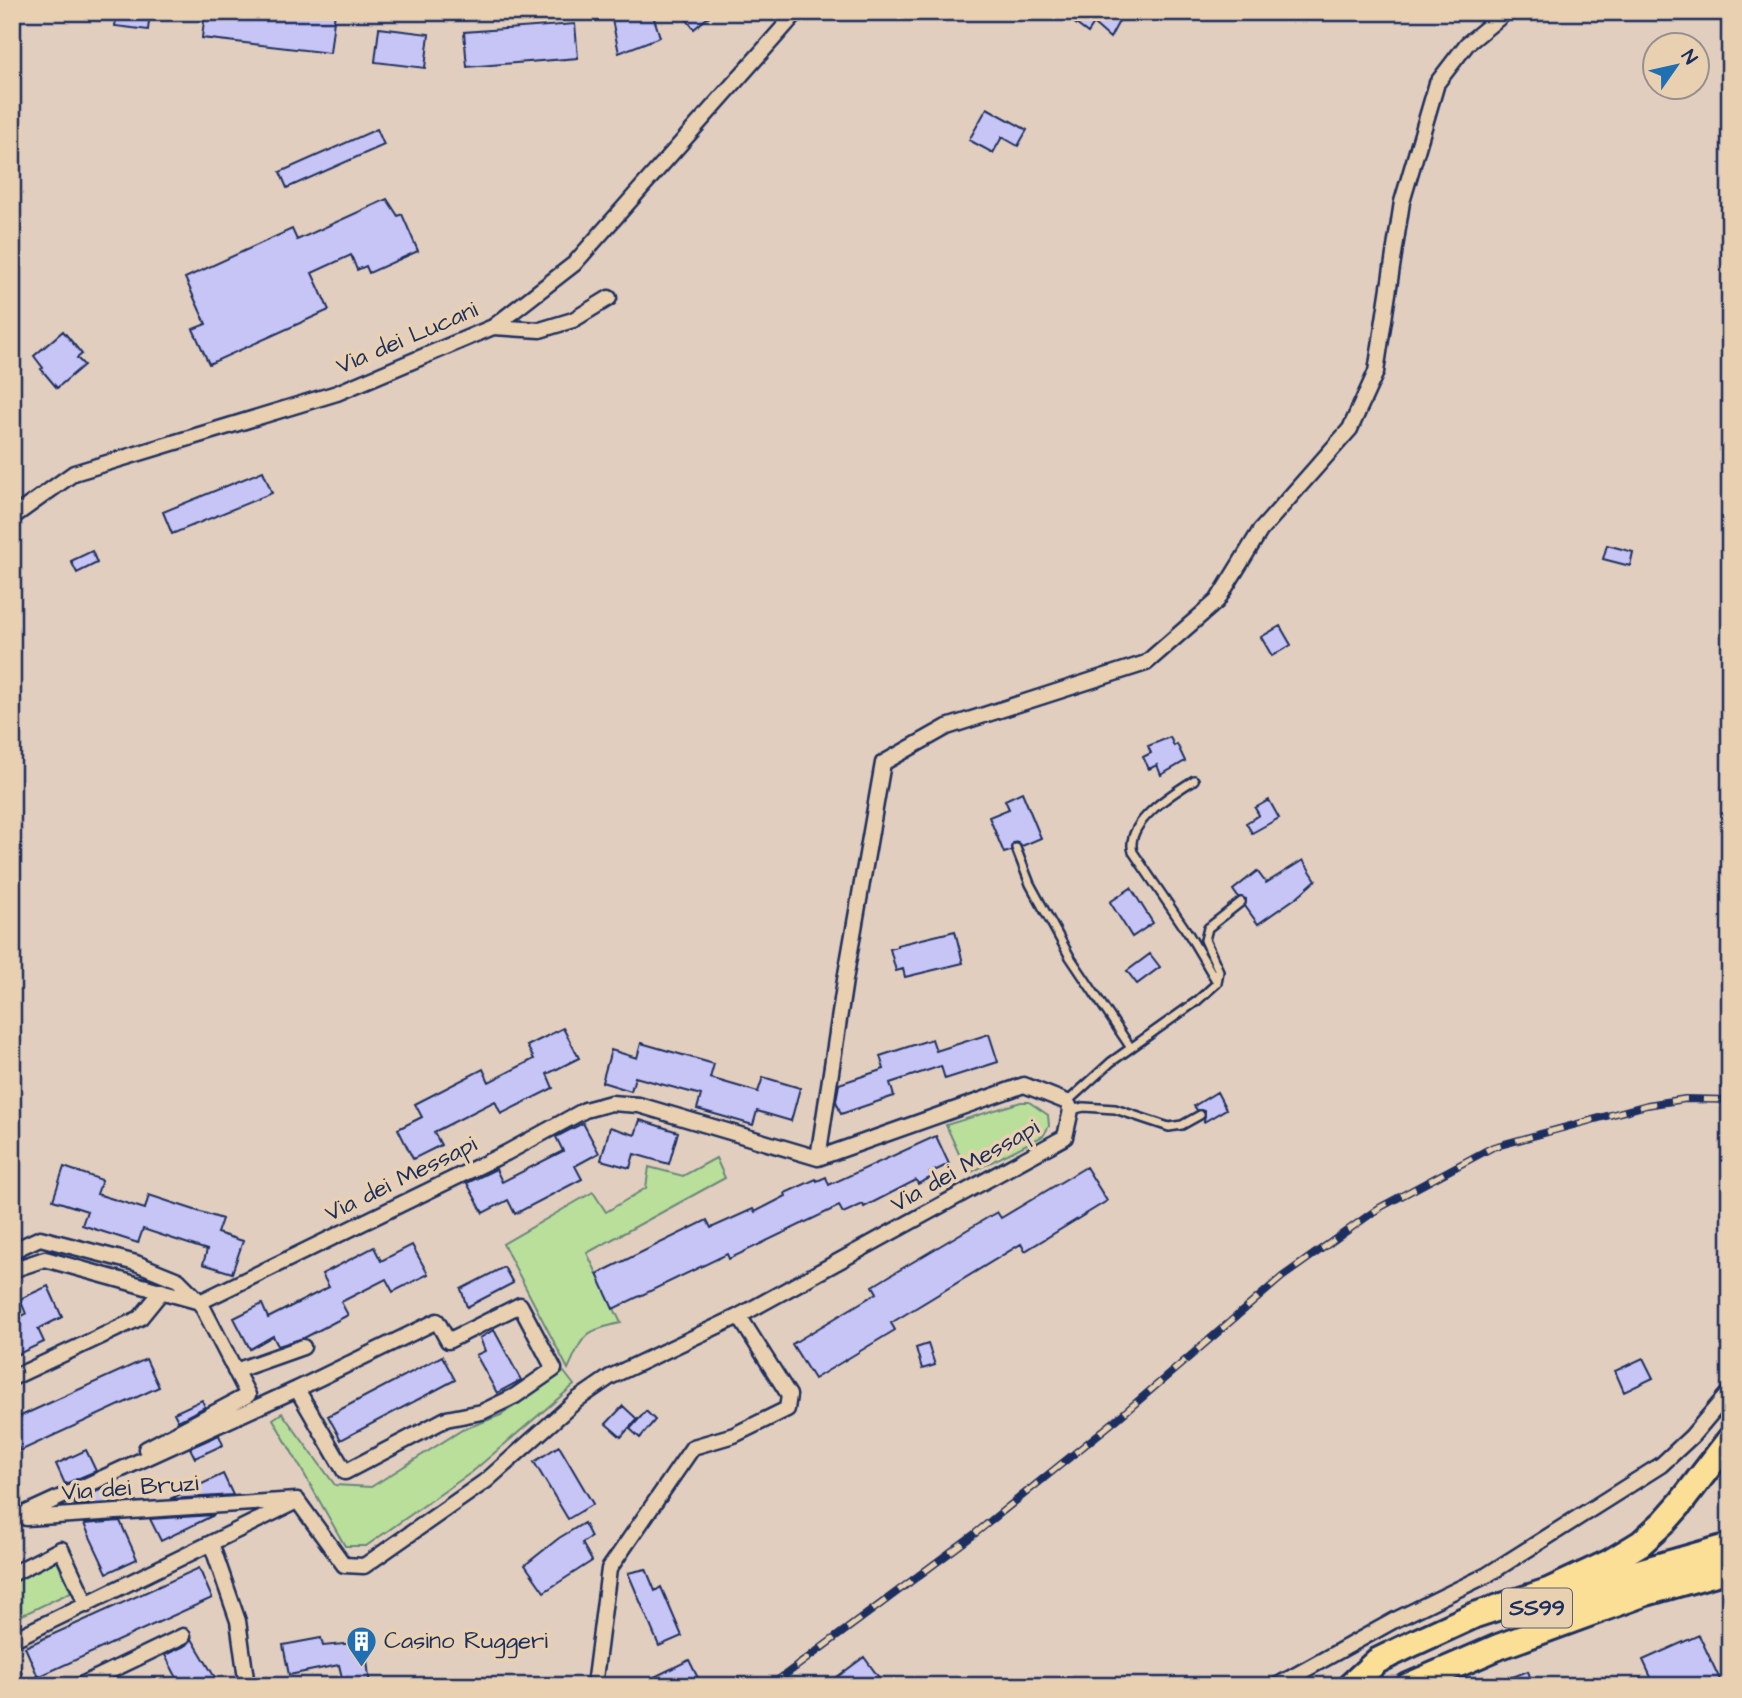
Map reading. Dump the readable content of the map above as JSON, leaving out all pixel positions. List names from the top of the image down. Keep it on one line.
{"streets":{"highway":["SS99"],"street":["Via dei Lucani","Via dei Messapi","Via dei Bruzi"]},"crossings":[["Via dei Messapi","Via dei Bruzi"]],"places":{"building":["Casino Ruggeri"]},"north":"top right"}
